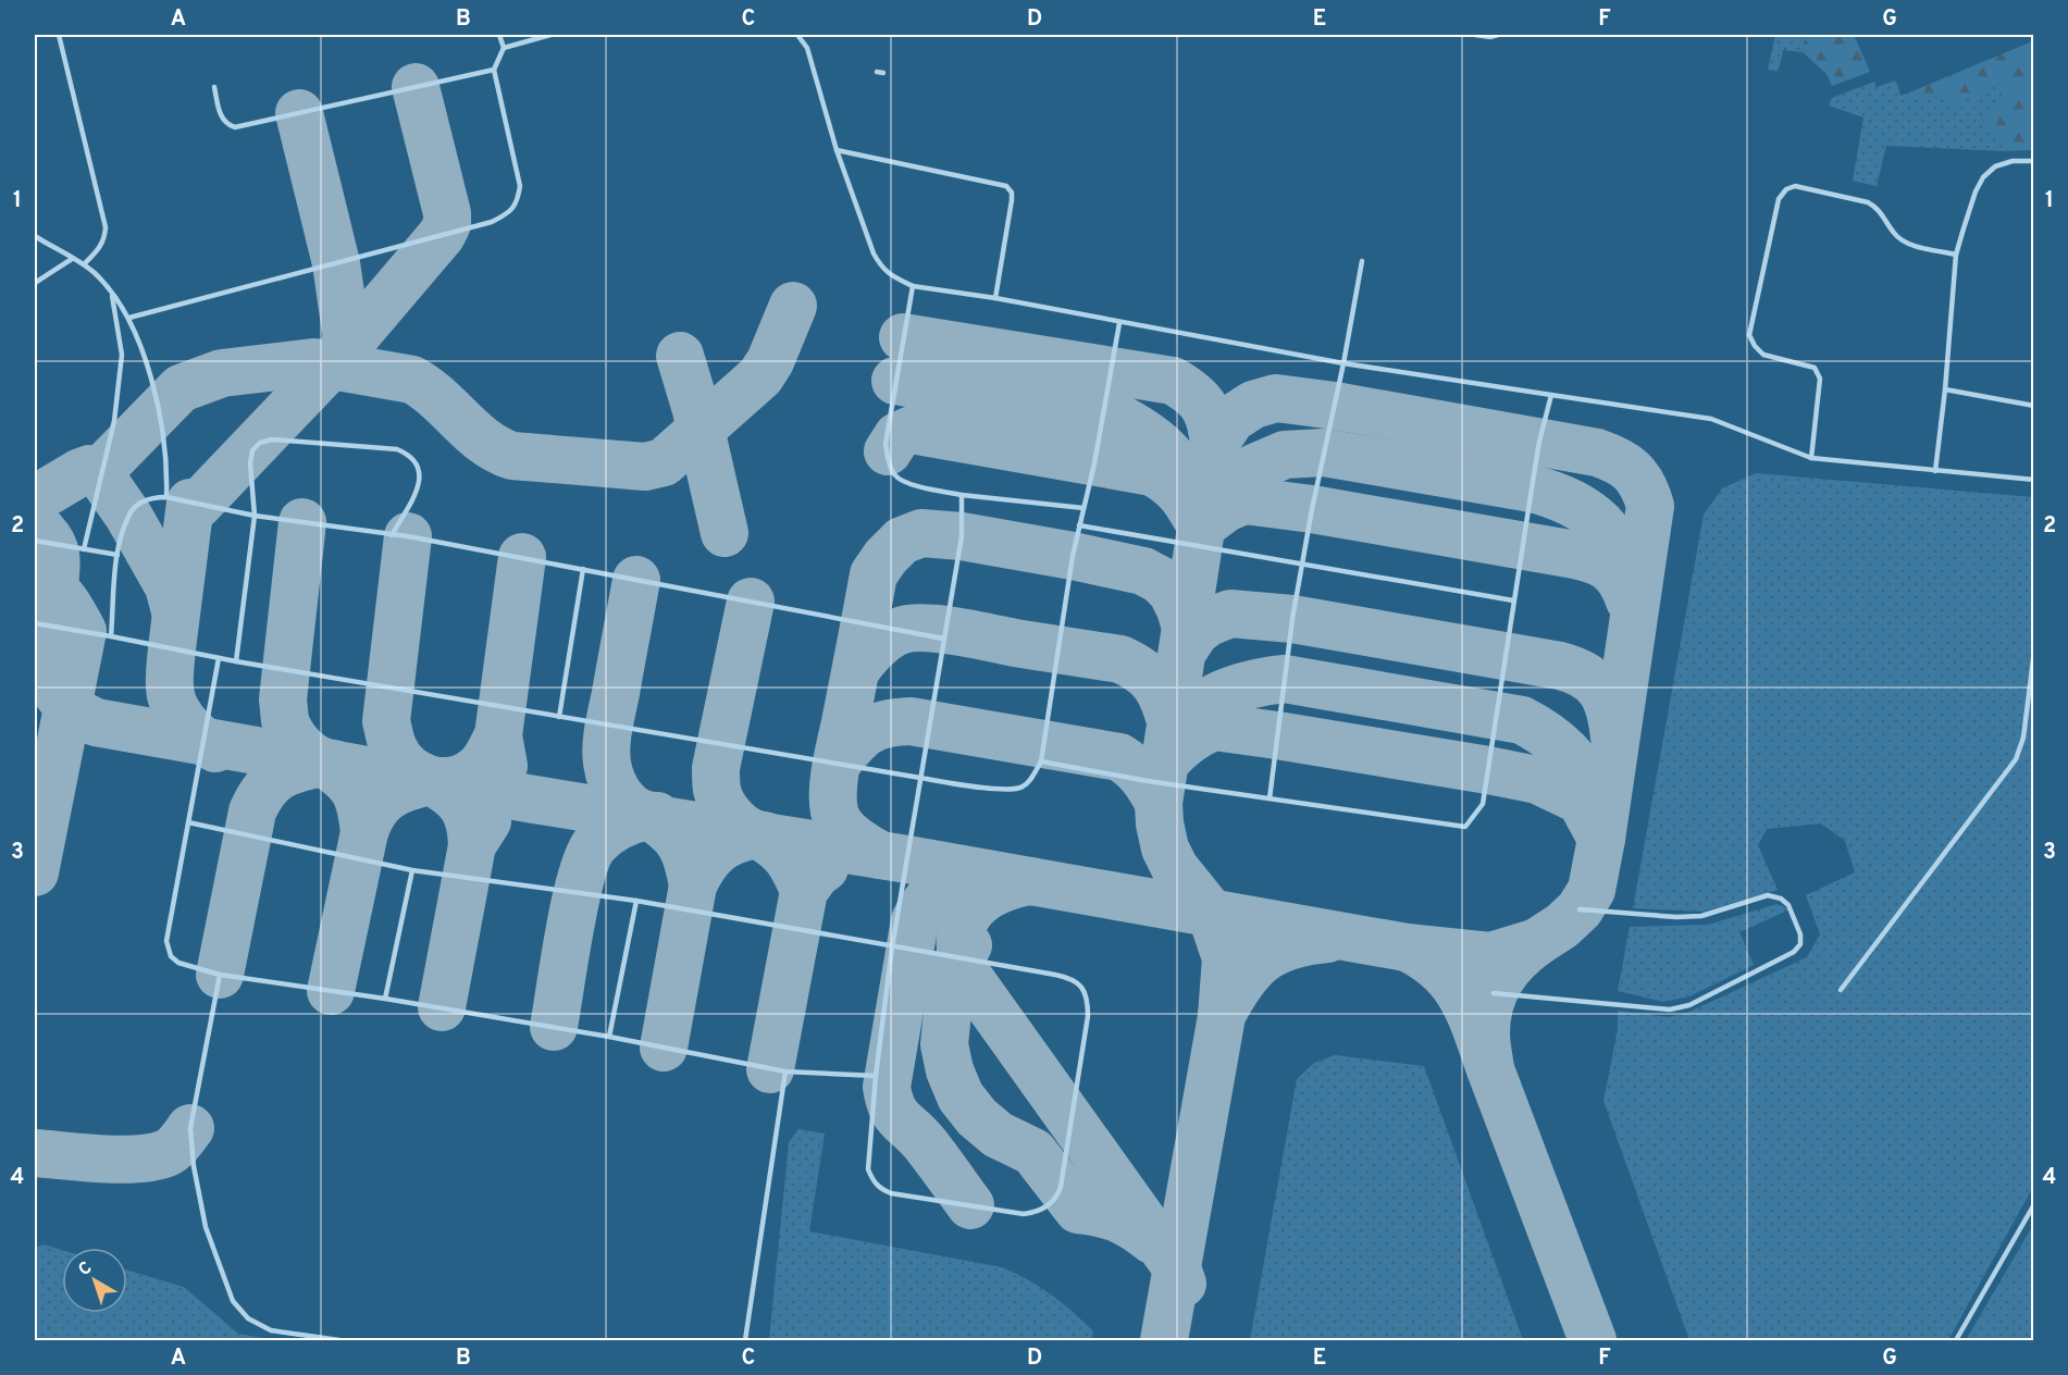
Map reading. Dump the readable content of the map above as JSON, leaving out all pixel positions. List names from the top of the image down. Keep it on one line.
{"north":"top left","grid":{"columns":["A","B","C","D","E","F","G"],"rows":["1","2","3","4"]}}
